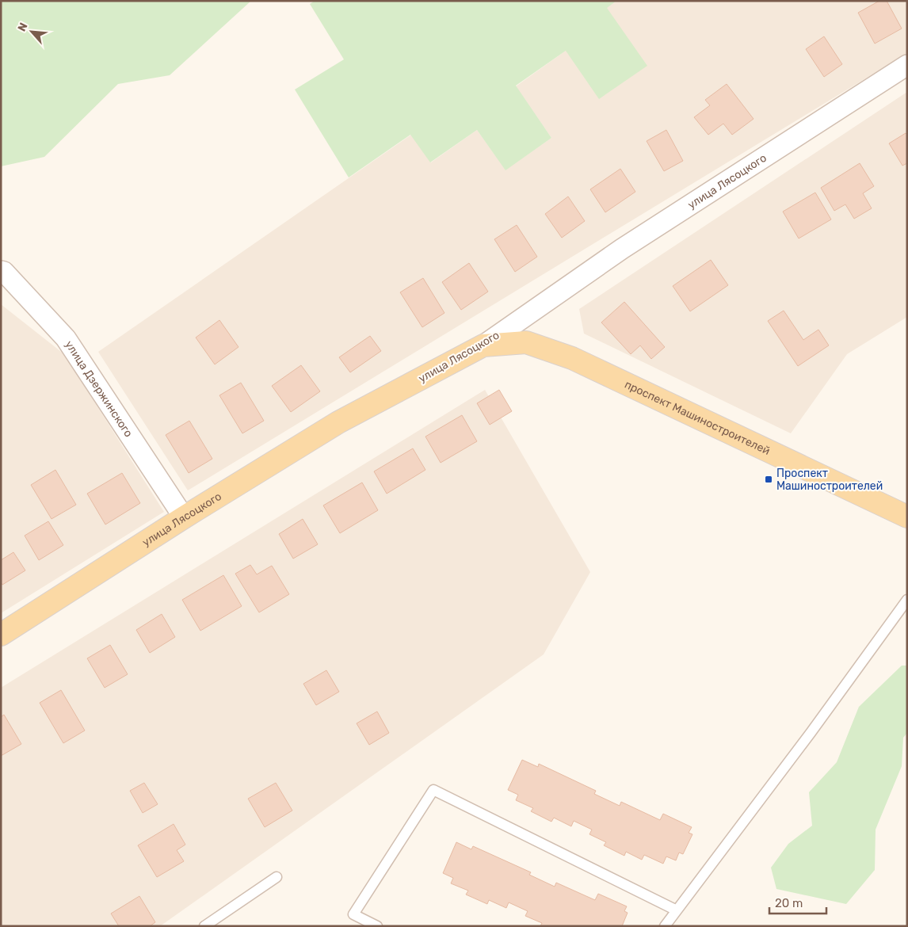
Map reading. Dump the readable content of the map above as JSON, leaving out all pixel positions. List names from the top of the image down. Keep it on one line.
{"streets":{"main road":["улица Лясоцкого","проспект Машиностроителей"],"street":["улица Дзержинского"]},"crossings":[["улица Лясоцкого","улица Дзержинского"],["улица Лясоцкого","проспект Машиностроителей"]],"places":{"transit":["Проспект Машиностроителей"]},"scale_bar":"20 m","north":"top left"}
